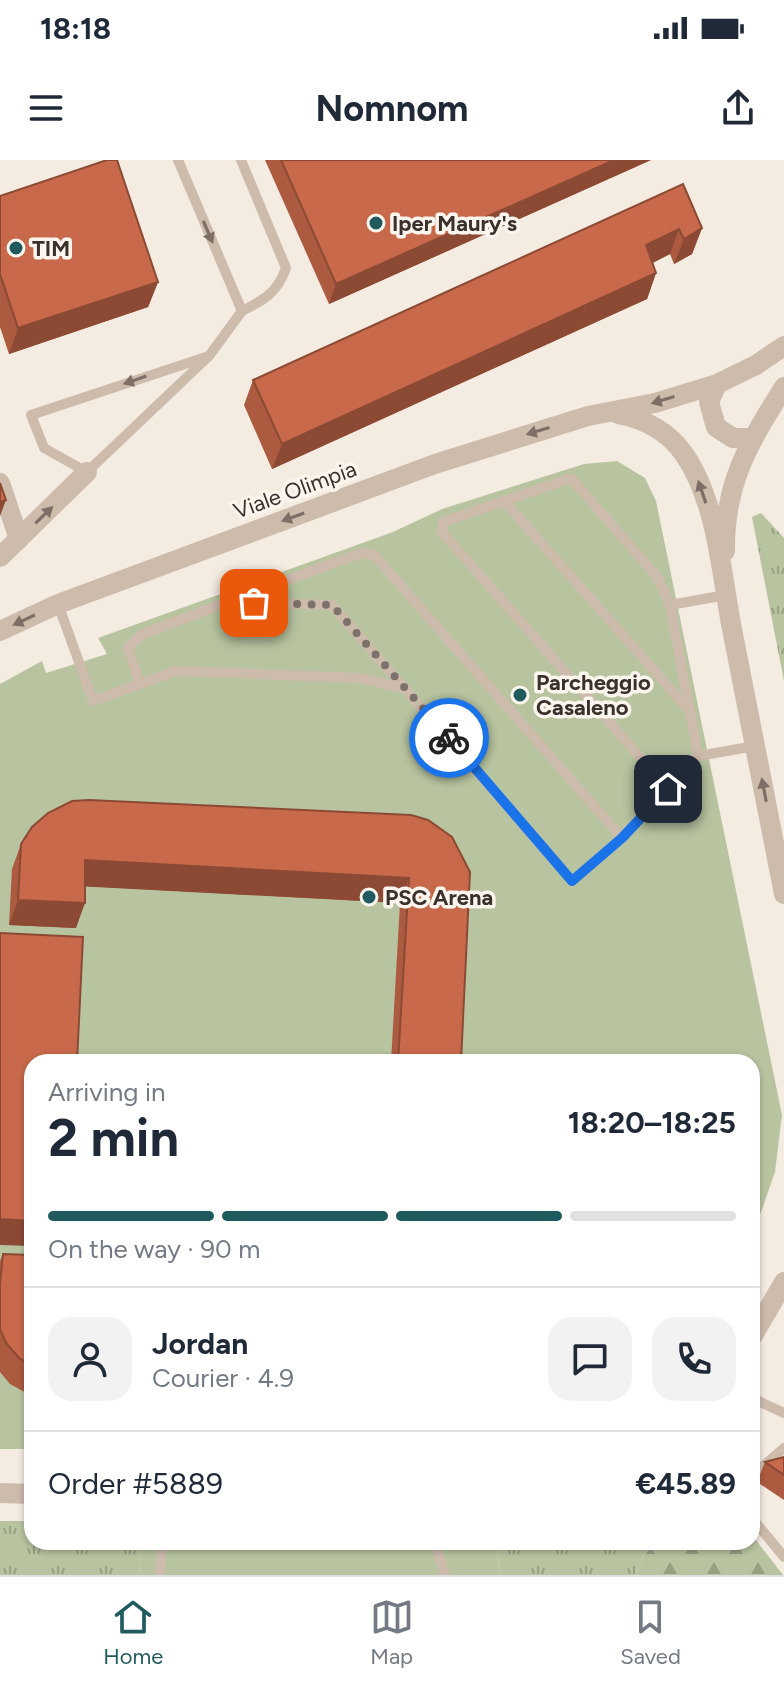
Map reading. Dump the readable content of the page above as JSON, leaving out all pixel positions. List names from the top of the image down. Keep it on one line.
{"streets":{"street":["Viale Olimpia"]},"places":["Iper Maury's","TIM","Parcheggio Casaleno","PSC Arena"],"page":{"status":"18:18","header":"Nomnom","heading":["2 min","Arriving in","18:20–18:25"],"panel":["Jordan","Courier · 4.9","Order #5889","€45.89"],"bar":"On the way · 90 m","tabs":["Home","Map","Saved"]}}
